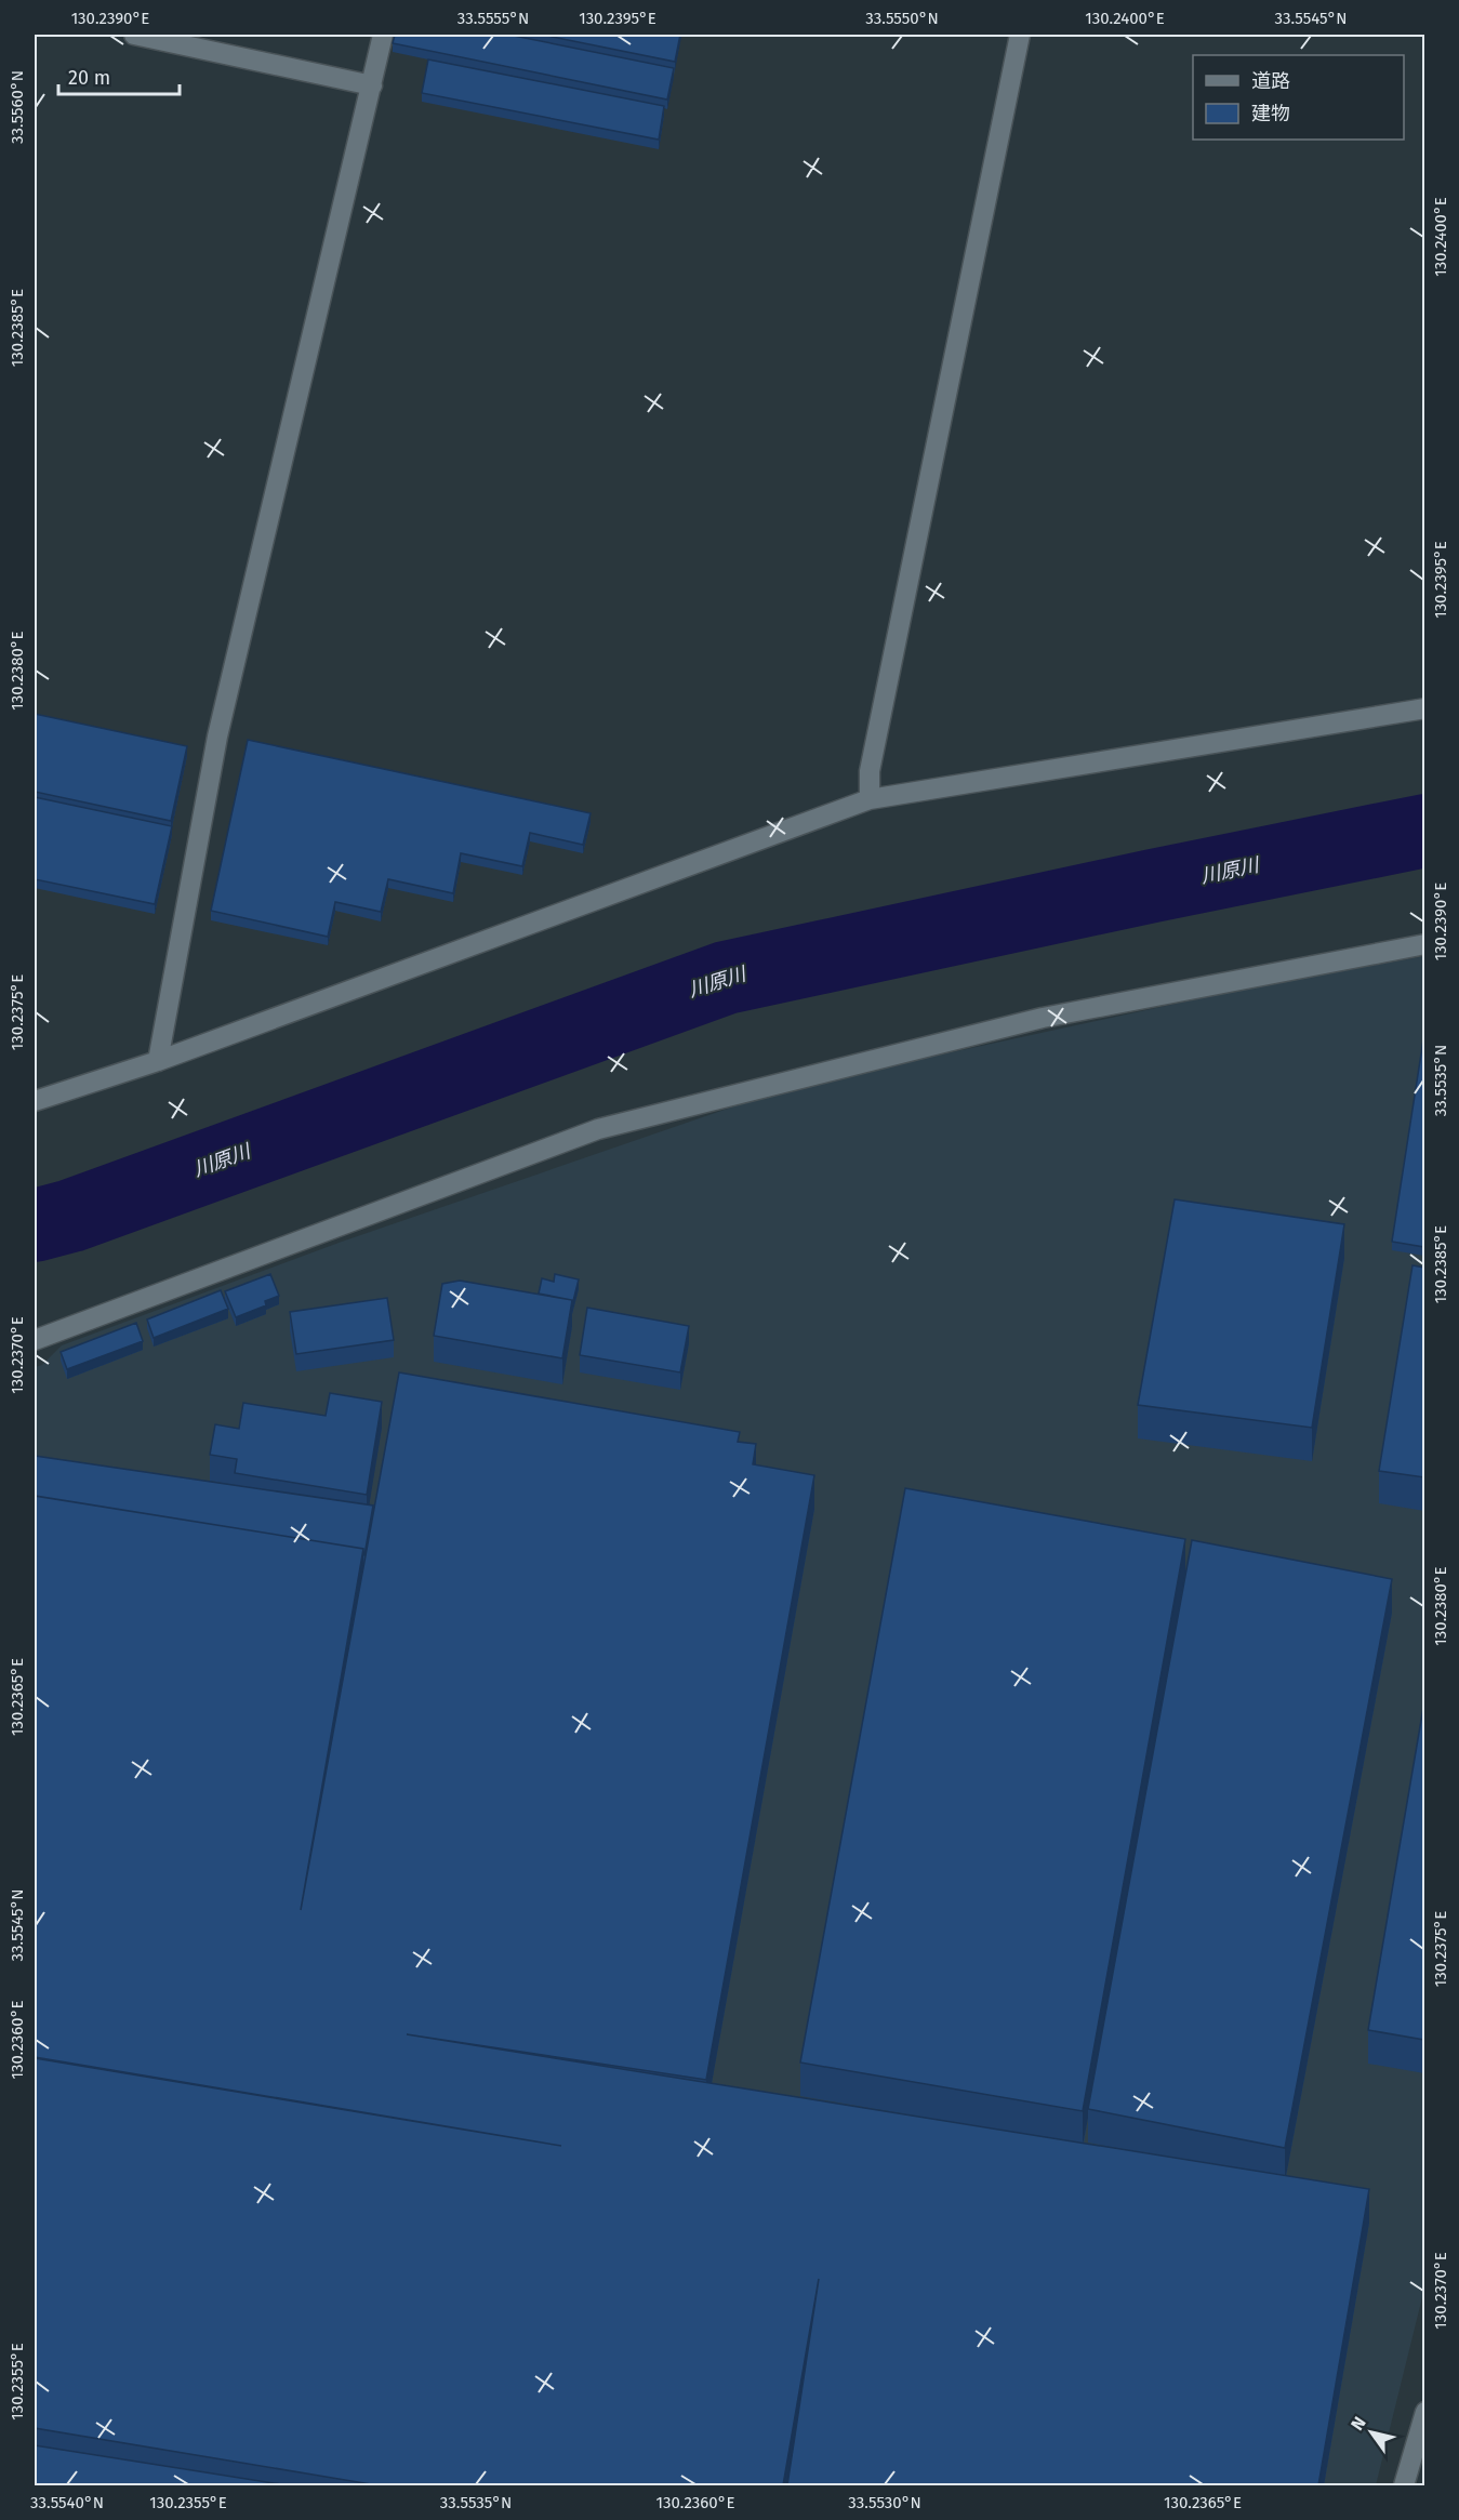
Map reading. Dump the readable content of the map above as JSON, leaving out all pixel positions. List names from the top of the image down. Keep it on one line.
{"water":["川原川"],"legend":["道路","建物"],"scale_bar":"20 m","north":"top left","coordinates":["130.2390°E","33.5555°N","130.2395°E","33.5550°N","130.2400°E","33.5545°N","33.5560°N","130.2385°E","130.2380°E","130.2375°E","33.5535°N","130.2370°E","130.2365°E","130.2360°E","130.2355°E","33.5540°N","33.5530°N"]}
